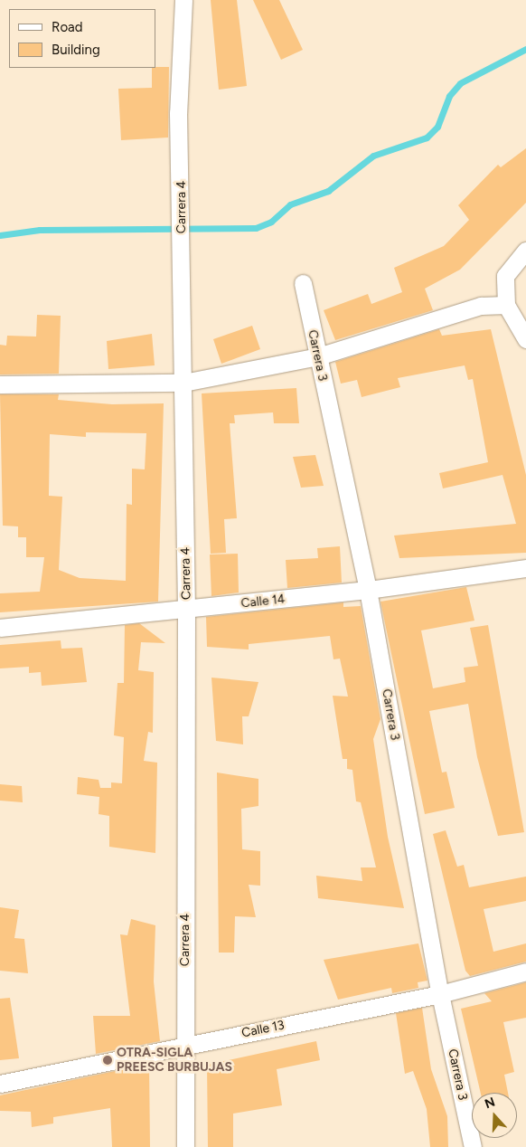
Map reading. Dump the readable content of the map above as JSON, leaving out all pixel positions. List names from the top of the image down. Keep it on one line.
{"streets":{"street":["Carrera 4","Carrera 3","Calle 14","Calle 13"]},"crossings":[["Carrera 4","Calle 14"],["Carrera 4","Calle 13"],["Carrera 3","Calle 14"],["Carrera 3","Calle 13"]],"places":["OTRA-SIGLA PREESC BURBUJAS"],"legend":["Road","Building"],"north":"top"}
